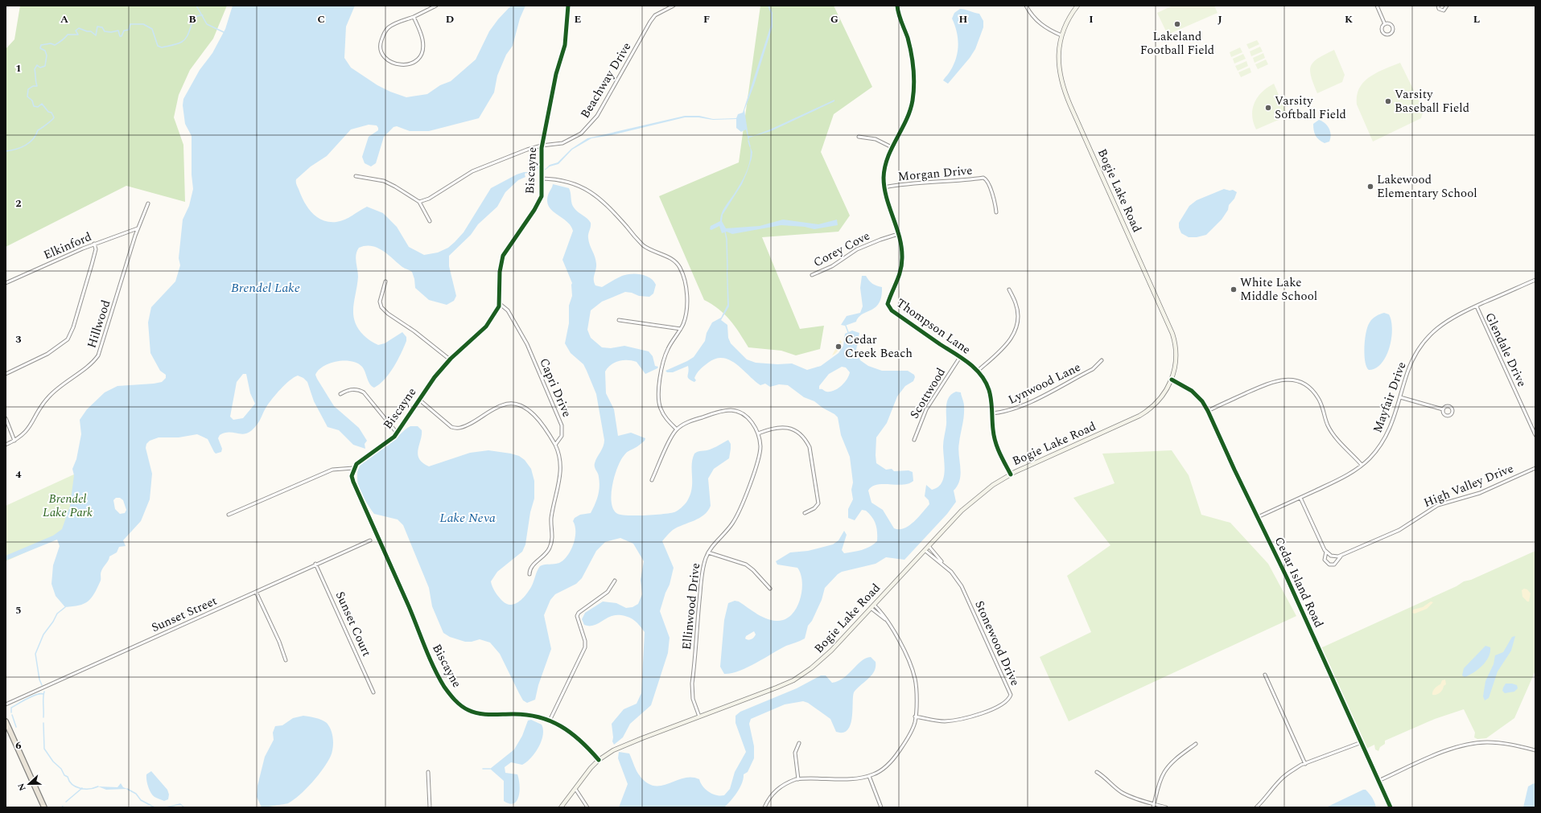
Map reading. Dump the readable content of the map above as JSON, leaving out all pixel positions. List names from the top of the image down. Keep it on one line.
{"streets":{"main road":["Bogie Lake Road"],"street":["Beachway Drive","Biscayne","Morgan Drive","Elkinford","Corey Cove","Hillwood","Thompson Lane","Glendale Drive","Lynwood Lane","Capri Drive","Scottwood","Mayfair Drive","High Valley Drive","Cedar Island Road","Ellinwood Drive","Sunset Street","Sunset Court","Stonewood Drive"]},"crossings":[["Beachway Drive","Biscayne"],["Biscayne","Bogie Lake Road"],["Biscayne","Capri Drive"],["Morgan Drive","Thompson Lane"],["Bogie Lake Road","Thompson Lane"],["Bogie Lake Road","Cedar Island Road"],["Bogie Lake Road","Ellinwood Drive"],["Bogie Lake Road","Stonewood Drive"],["Elkinford","Hillwood"],["Corey Cove","Thompson Lane"],["Thompson Lane","Lynwood Lane"],["Thompson Lane","Scottwood"],["Glendale Drive","Mayfair Drive"],["Mayfair Drive","High Valley Drive"],["Mayfair Drive","Cedar Island Road"],["Sunset Street","Sunset Court"]],"water":["Brendel Lake","Lake Neva"],"parks":["Brendel Lake Park"],"places":["Lakeland Football Field","Varsity Baseball Field","Varsity Softball Field","Lakewood Elementary School","White Lake Middle School","Cedar Creek Beach"],"north":"left","grid":{"columns":["A","B","C","D","E","F","G","H","I","J","K","L"],"rows":["1","2","3","4","5","6"]}}
